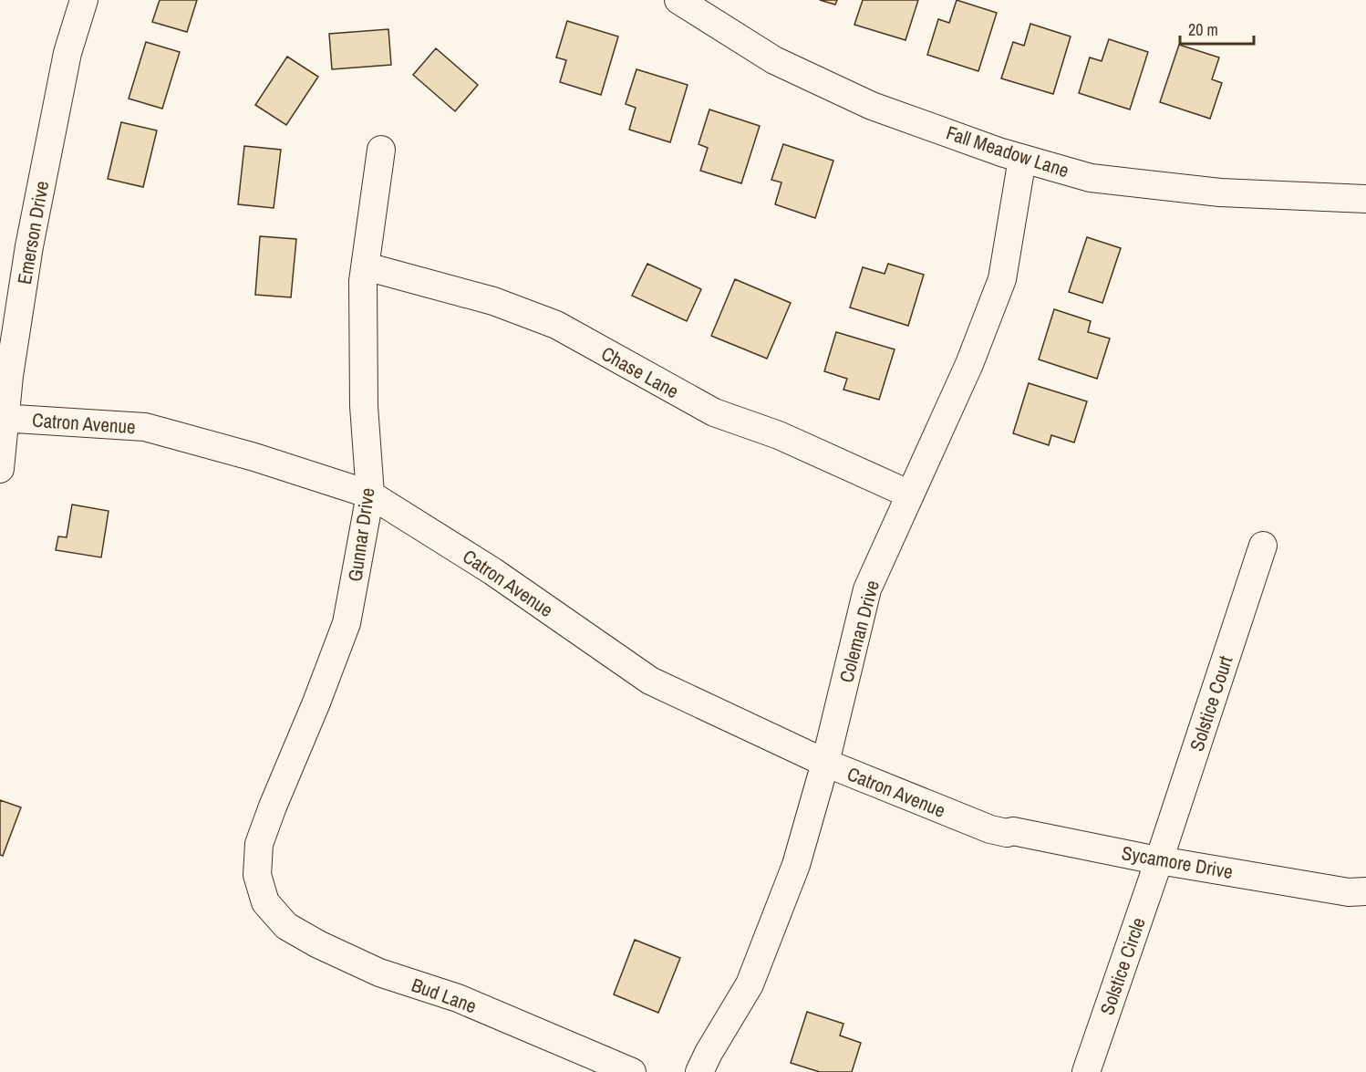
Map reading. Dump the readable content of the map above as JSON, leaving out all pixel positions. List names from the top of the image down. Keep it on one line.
{"streets":{"street":["Fall Meadow Lane","Emerson Drive","Chase Lane","Catron Avenue","Gunnar Drive","Coleman Drive","Solstice Court","Sycamore Drive","Solstice Circle","Bud Lane"]},"crossings":[["Fall Meadow Lane","Coleman Drive"],["Emerson Drive","Catron Avenue"],["Chase Lane","Gunnar Drive"],["Chase Lane","Coleman Drive"],["Catron Avenue","Gunnar Drive"],["Catron Avenue","Coleman Drive"],["Catron Avenue","Sycamore Drive"],["Gunnar Drive","Bud Lane"],["Solstice Court","Sycamore Drive"],["Solstice Court","Solstice Circle"],["Sycamore Drive","Solstice Circle"]],"scale_bar":"20 m"}
